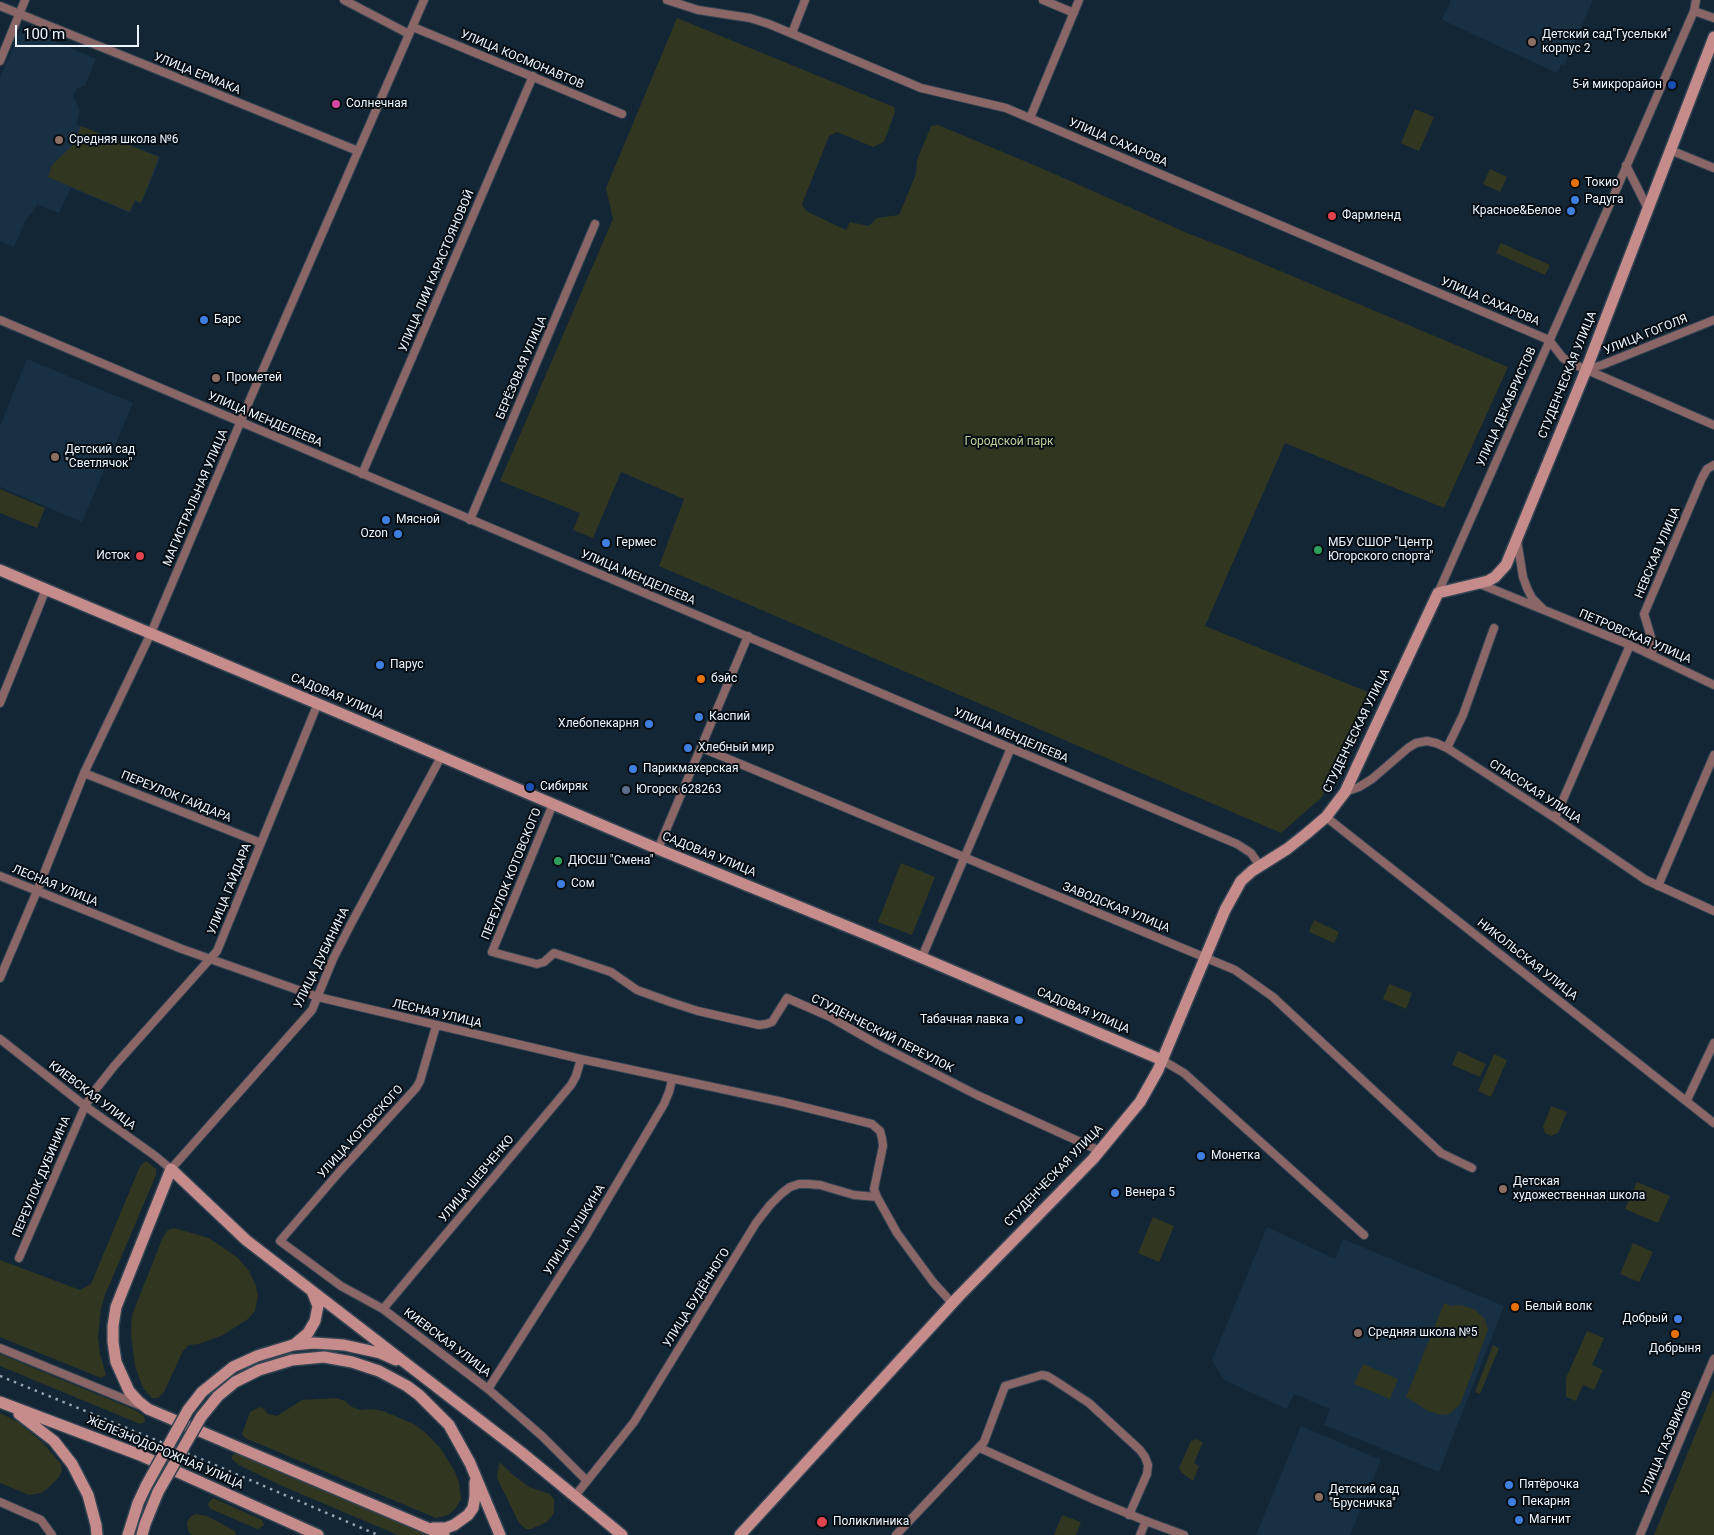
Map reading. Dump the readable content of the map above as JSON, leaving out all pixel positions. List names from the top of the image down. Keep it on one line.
{"streets":{"street":["УЛИЦА КОСМОНАВТОВ","УЛИЦА ЕРМАКА","УЛИЦА САХАРОВА","УЛИЦА ЛИИ КАРАСТОЯНОВОЙ","УЛИЦА ГОГОЛЯ","БЕРЁЗОВАЯ УЛИЦА","СТУДЕНЧЕСКАЯ УЛИЦА","УЛИЦА ДЕКАБРИСТОВ","УЛИЦА МЕНДЕЛЕЕВА","МАГИСТРАЛЬНАЯ УЛИЦА","НЕВСКАЯ УЛИЦА","ПЕТРОВСКАЯ УЛИЦА","САДОВАЯ УЛИЦА","СПАССКАЯ УЛИЦА","ПЕРЕУЛОК ГАЙДАРА","ПЕРЕУЛОК КОТОВСКОГО","ЛЕСНАЯ УЛИЦА","УЛИЦА ГАЙДАРА","ЗАВОДСКАЯ УЛИЦА","УЛИЦА ДУБИНИНА","НИКОЛЬСКАЯ УЛИЦА","СТУДЕНЧЕСКИЙ ПЕРЕУЛОК","КИЕВСКАЯ УЛИЦА","УЛИЦА КОТОВСКОГО","ПЕРЕУЛОК ДУБИНИНА","УЛИЦА ШЕВЧЕНКО","УЛИЦА ПУШКИНА","УЛИЦА БУДЁННОГО","УЛИЦА ГАЗОВИКОВ","ЖЕЛЕЗНОДОРОЖНАЯ УЛИЦА"]},"crossings":[["УЛИЦА КОСМОНАВТОВ","УЛИЦА ЛИИ КАРАСТОЯНОВОЙ"],["УЛИЦА КОСМОНАВТОВ","МАГИСТРАЛЬНАЯ УЛИЦА"],["УЛИЦА ЕРМАКА","МАГИСТРАЛЬНАЯ УЛИЦА"],["УЛИЦА САХАРОВА","УЛИЦА ДЕКАБРИСТОВ"],["УЛИЦА ЛИИ КАРАСТОЯНОВОЙ","УЛИЦА МЕНДЕЛЕЕВА"],["УЛИЦА ГОГОЛЯ","СТУДЕНЧЕСКАЯ УЛИЦА"],["БЕРЁЗОВАЯ УЛИЦА","УЛИЦА МЕНДЕЛЕЕВА"],["СТУДЕНЧЕСКАЯ УЛИЦА","УЛИЦА ДЕКАБРИСТОВ"],["СТУДЕНЧЕСКАЯ УЛИЦА","УЛИЦА МЕНДЕЛЕЕВА"],["СТУДЕНЧЕСКАЯ УЛИЦА","ПЕТРОВСКАЯ УЛИЦА"],["СТУДЕНЧЕСКАЯ УЛИЦА","САДОВАЯ УЛИЦА"],["СТУДЕНЧЕСКАЯ УЛИЦА","СПАССКАЯ УЛИЦА"],["СТУДЕНЧЕСКАЯ УЛИЦА","ЗАВОДСКАЯ УЛИЦА"],["СТУДЕНЧЕСКАЯ УЛИЦА","НИКОЛЬСКАЯ УЛИЦА"],["СТУДЕНЧЕСКАЯ УЛИЦА","СТУДЕНЧЕСКИЙ ПЕРЕУЛОК"],["УЛИЦА МЕНДЕЛЕЕВА","МАГИСТРАЛЬНАЯ УЛИЦА"],["МАГИСТРАЛЬНАЯ УЛИЦА","САДОВАЯ УЛИЦА"],["МАГИСТРАЛЬНАЯ УЛИЦА","ПЕРЕУЛОК ГАЙДАРА"],["МАГИСТРАЛЬНАЯ УЛИЦА","ЛЕСНАЯ УЛИЦА"],["НЕВСКАЯ УЛИЦА","ПЕТРОВСКАЯ УЛИЦА"],["САДОВАЯ УЛИЦА","ПЕРЕУЛОК КОТОВСКОГО"],["САДОВАЯ УЛИЦА","УЛИЦА ГАЙДАРА"],["САДОВАЯ УЛИЦА","УЛИЦА ДУБИНИНА"],["ПЕРЕУЛОК ГАЙДАРА","УЛИЦА ГАЙДАРА"],["ПЕРЕУЛОК КОТОВСКОГО","СТУДЕНЧЕСКИЙ ПЕРЕУЛОК"],["ЛЕСНАЯ УЛИЦА","УЛИЦА ГАЙДАРА"],["ЛЕСНАЯ УЛИЦА","УЛИЦА ДУБИНИНА"],["ЛЕСНАЯ УЛИЦА","УЛИЦА КОТОВСКОГО"],["ЛЕСНАЯ УЛИЦА","УЛИЦА ШЕВЧЕНКО"],["ЛЕСНАЯ УЛИЦА","УЛИЦА ПУШКИНА"],["ЛЕСНАЯ УЛИЦА","УЛИЦА БУДЁННОГО"],["УЛИЦА ГАЙДАРА","КИЕВСКАЯ УЛИЦА"],["УЛИЦА ГАЙДАРА","ПЕРЕУЛОК ДУБИНИНА"],["УЛИЦА ДУБИНИНА","КИЕВСКАЯ УЛИЦА"],["КИЕВСКАЯ УЛИЦА","УЛИЦА КОТОВСКОГО"],["КИЕВСКАЯ УЛИЦА","ПЕРЕУЛОК ДУБИНИНА"],["КИЕВСКАЯ УЛИЦА","УЛИЦА ШЕВЧЕНКО"],["КИЕВСКАЯ УЛИЦА","УЛИЦА ПУШКИНА"],["КИЕВСКАЯ УЛИЦА","УЛИЦА БУДЁННОГО"]],"parks":["Городской парк"],"places":["Детский сад\"Гусельки\" корпус 2","5-й микрорайон","Солнечная","Средняя школа №6","Токио","Радуга","Красное&Белое","Фармленд","Барс","Прометей","Детский сад \"Светлячок\"","Мясной","Ozon","Гермес","МБУ СШОР \"Центр Югорского спорта\"","Исток","Парус","бэйс","Каспий","Хлебопекарня","Хлебный мир","Парикмахерская","Сибиряк","Югорск 628263","ДЮСШ \"Смена\"","Сом","Табачная лавка","Монетка","Детская художественная школа","Венера 5","Белый волк","Добрый","Средняя школа №5","Добрыня","Пятёрочка","Детский сад \"Брусничка\"","Пекарня","Магнит","Поликлиника"],"scale_bar":"100 m"}
